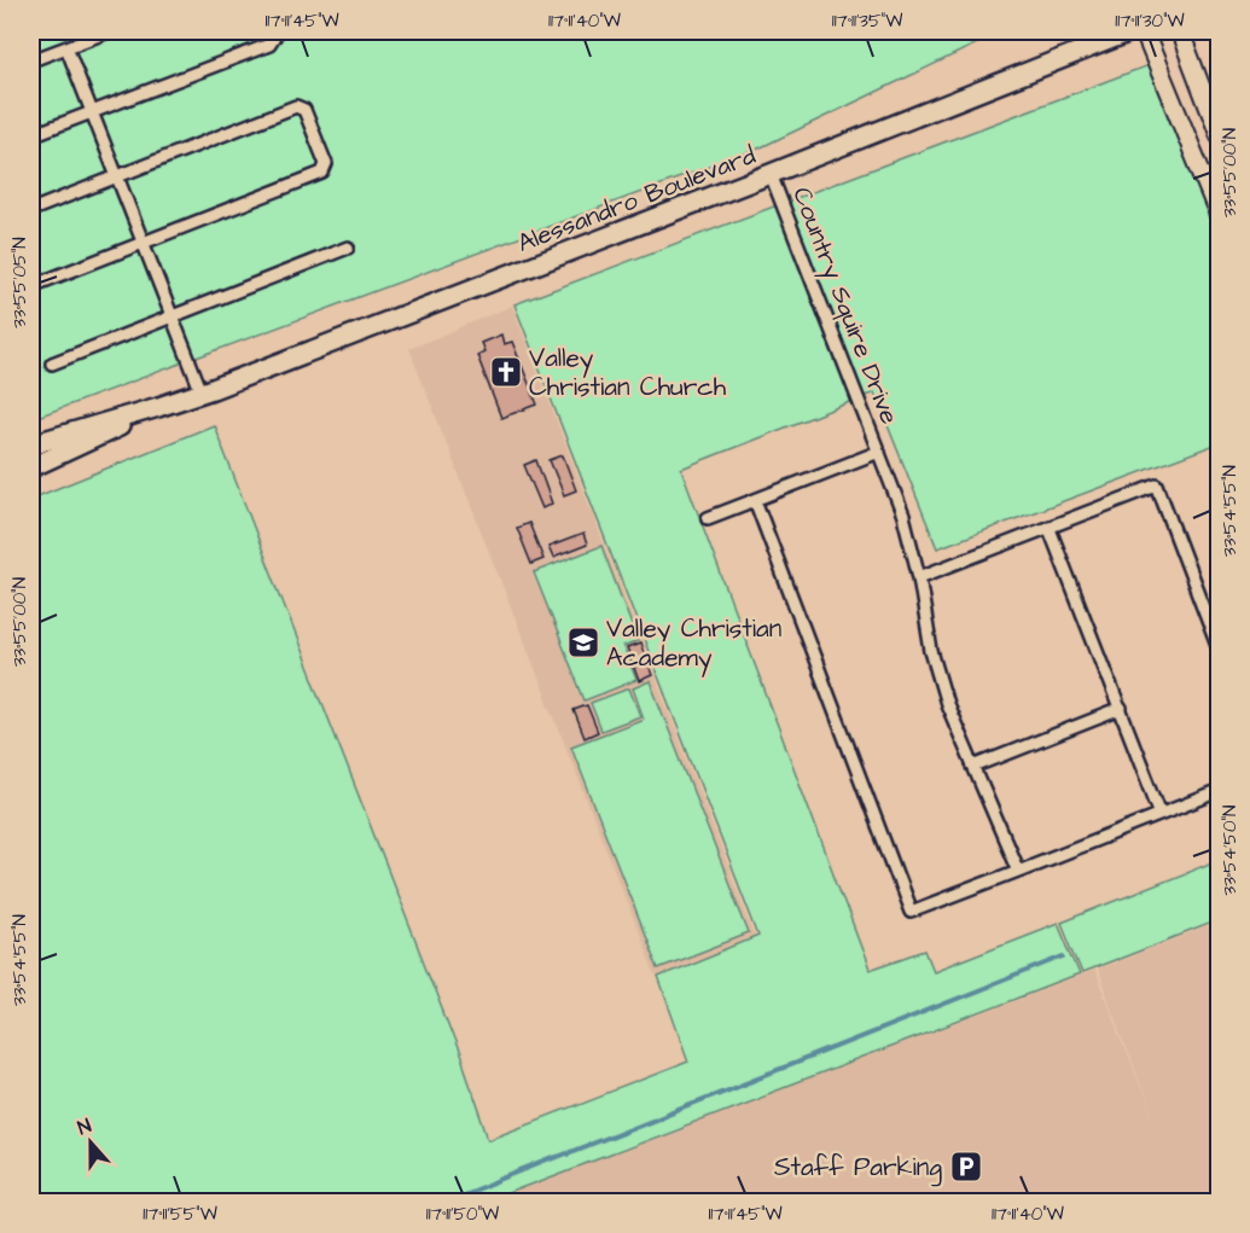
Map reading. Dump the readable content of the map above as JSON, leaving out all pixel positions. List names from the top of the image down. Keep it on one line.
{"streets":{"main road":["Alessandro Boulevard"],"street":["Country Squire Drive"]},"crossings":[["Alessandro Boulevard","Country Squire Drive"]],"places":{"church":["Valley Christian Church"],"school or university":["Valley Christian Academy"],"parking":["Staff Parking"]},"north":"top","coordinates":["117°11'45\"W","117°11'40\"W","117°11'35\"W","117°11'30\"W","33°55'00\"N","33°55'05\"N","33°54'55\"N","33°54'50\"N","117°11'55\"W","117°11'50\"W"]}
